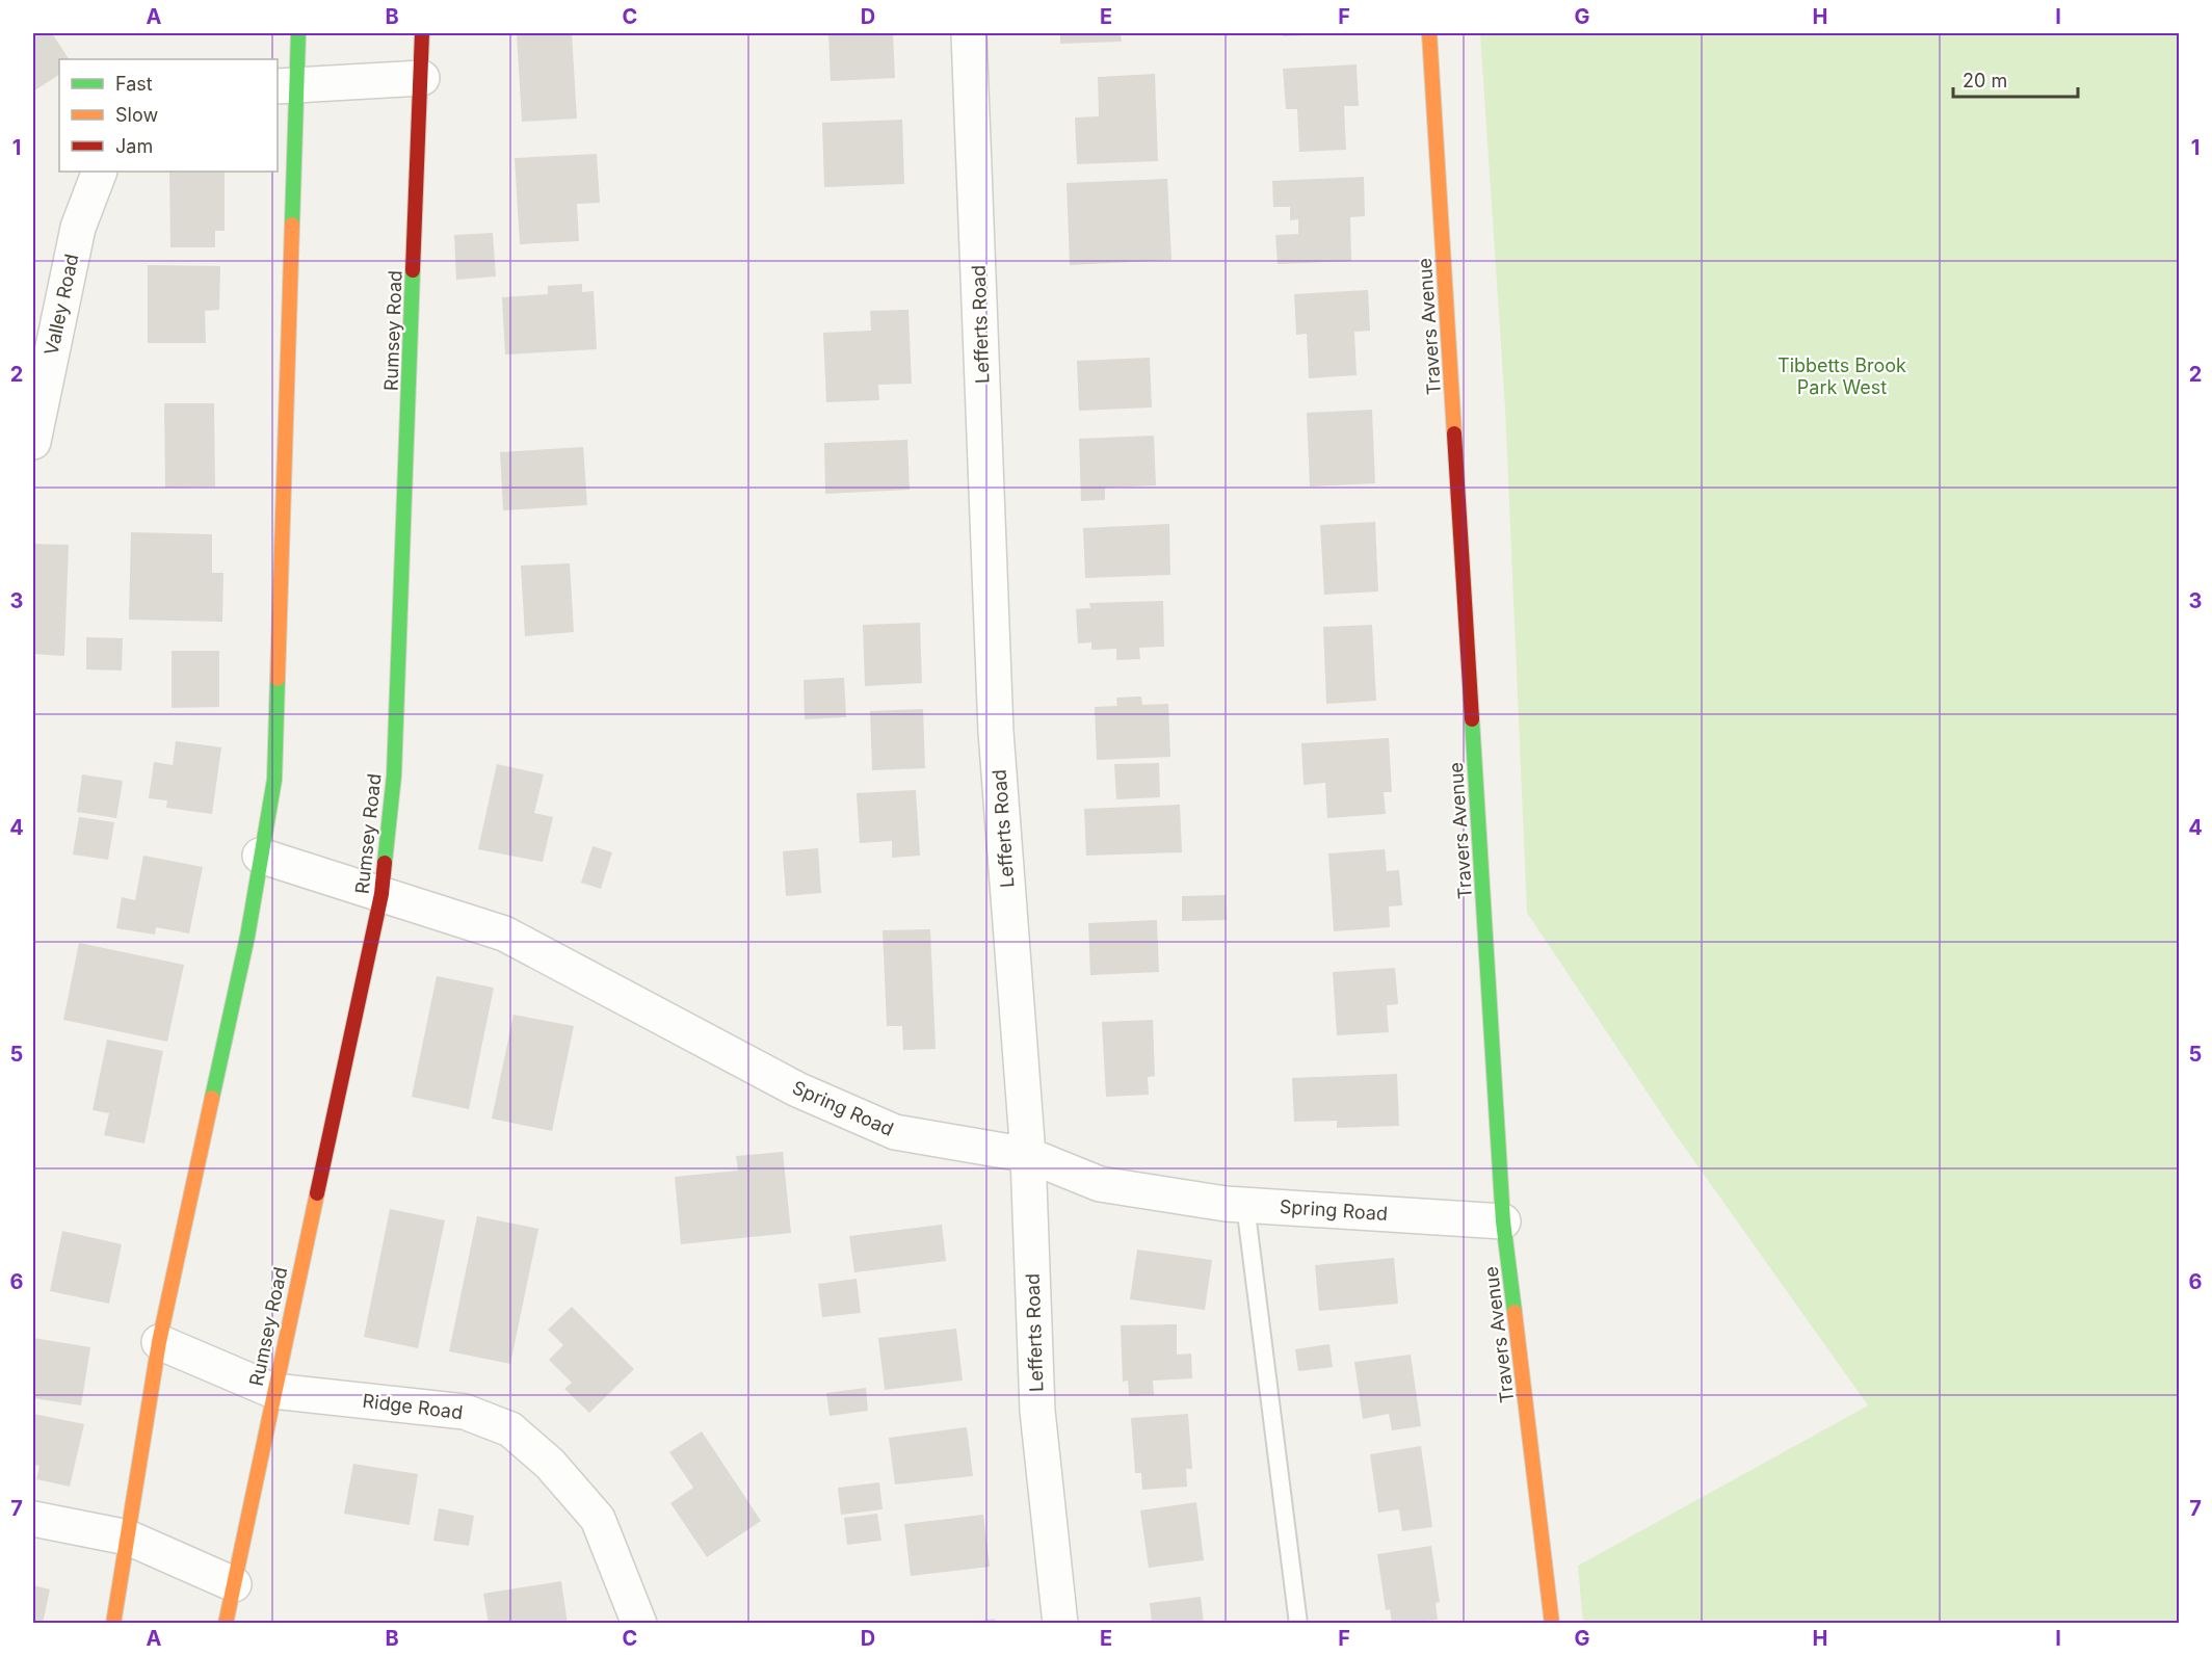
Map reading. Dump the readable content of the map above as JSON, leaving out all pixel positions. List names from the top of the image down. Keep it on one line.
{"streets":{"street":["Valley Road","Lefferts Road","Travers Avenue","Rumsey Road","Spring Road","Ridge Road"]},"crossings":[["Lefferts Road","Spring Road"],["Travers Avenue","Spring Road"],["Rumsey Road","Spring Road"],["Rumsey Road","Ridge Road"]],"parks":["Tibbetts Brook Park West"],"legend":["Fast","Slow","Jam"],"scale_bar":"20 m","grid":{"columns":["A","B","C","D","E","F","G","H","I"],"rows":["1","2","3","4","5","6","7"]}}
